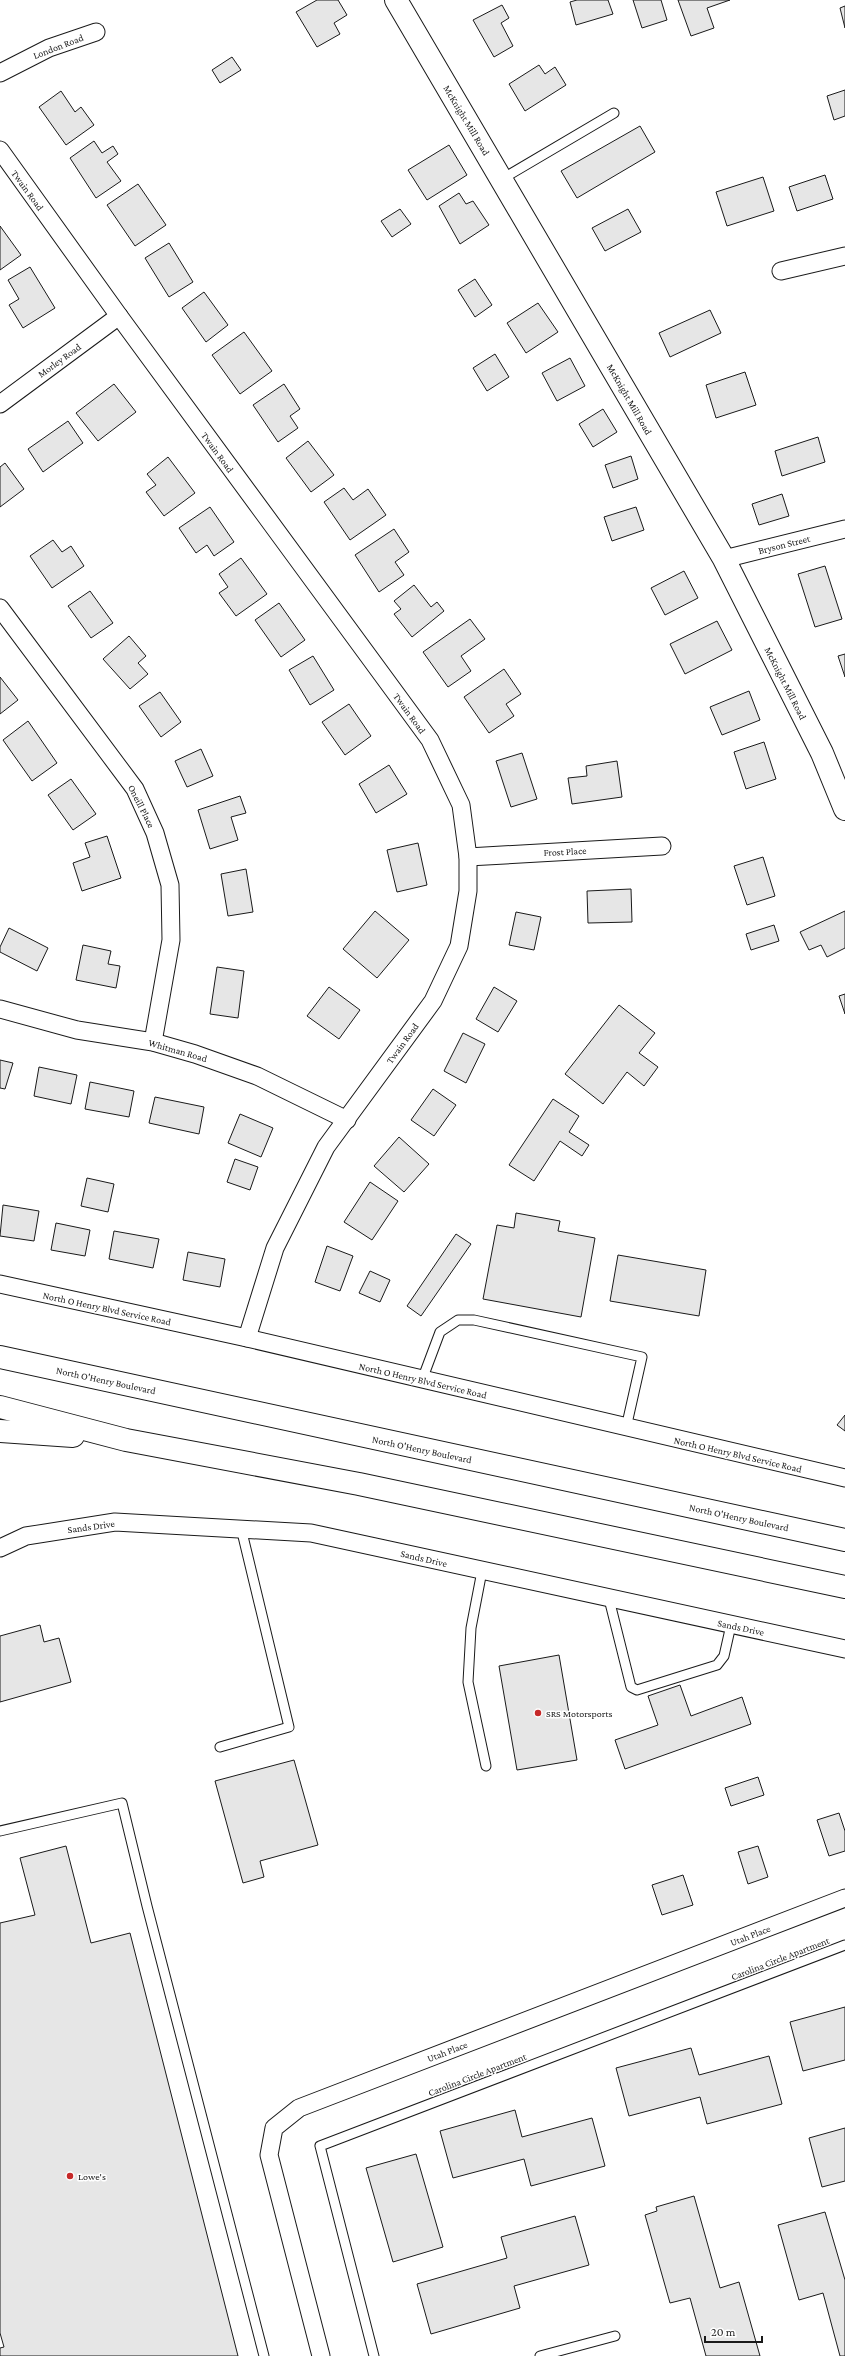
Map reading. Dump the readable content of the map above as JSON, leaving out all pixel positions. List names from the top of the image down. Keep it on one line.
{"streets":{"main road":["McKnight Mill Road","North O'Henry Boulevard"],"street":["London Road","Twain Road","Morley Road","Bryson Street","Oneill Place","Frost Place","Whitman Road","North O Henry Blvd Service Road","Sands Drive","Utah Place"],"lane":["Carolina Circle Apartment"]},"crossings":[["McKnight Mill Road","Bryson Street"],["Twain Road","Morley Road"],["Twain Road","Frost Place"],["Twain Road","Whitman Road"],["Twain Road","North O Henry Blvd Service Road"],["Oneill Place","Whitman Road"]],"places":["SRS Motorsports","Lowe's"],"scale_bar":"20 m"}
